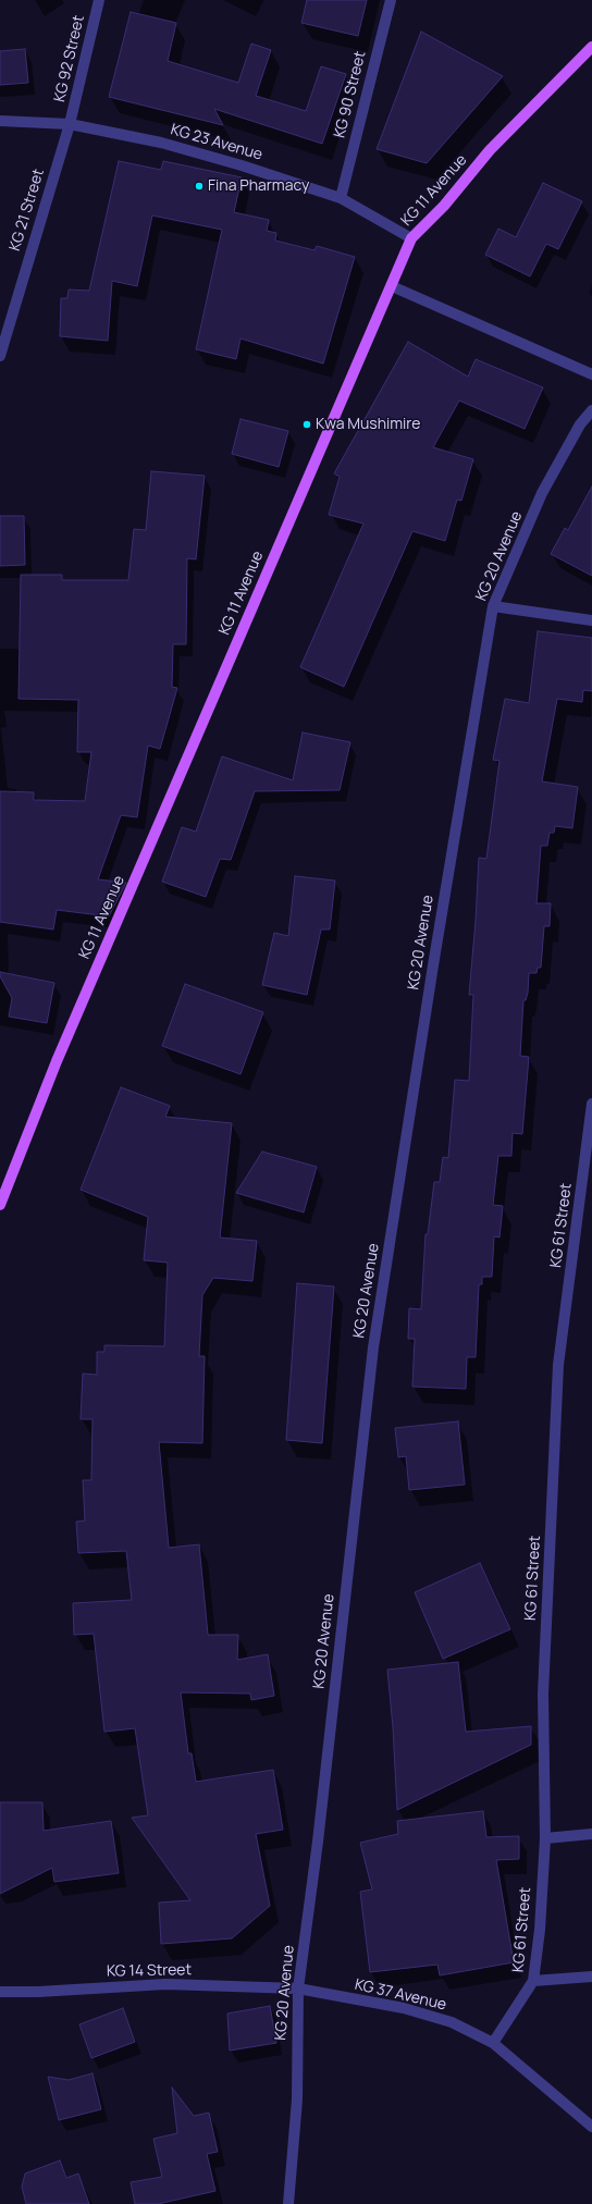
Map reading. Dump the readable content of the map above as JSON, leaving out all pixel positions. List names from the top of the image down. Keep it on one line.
{"streets":{"main road":["KG 11 Avenue"],"street":["KG 92 Street","KG 90 Street","KG 23 Avenue","KG 21 Street","KG 20 Avenue","KG 61 Street","KG 14 Street","KG 37 Avenue"]},"crossings":[["KG 92 Street","KG 23 Avenue"],["KG 92 Street","KG 21 Street"],["KG 90 Street","KG 23 Avenue"],["KG 23 Avenue","KG 11 Avenue"],["KG 23 Avenue","KG 21 Street"],["KG 20 Avenue","KG 14 Street"],["KG 20 Avenue","KG 37 Avenue"],["KG 61 Street","KG 37 Avenue"],["KG 14 Street","KG 37 Avenue"]],"places":["Fina Pharmacy","Kwa Mushimire"]}
